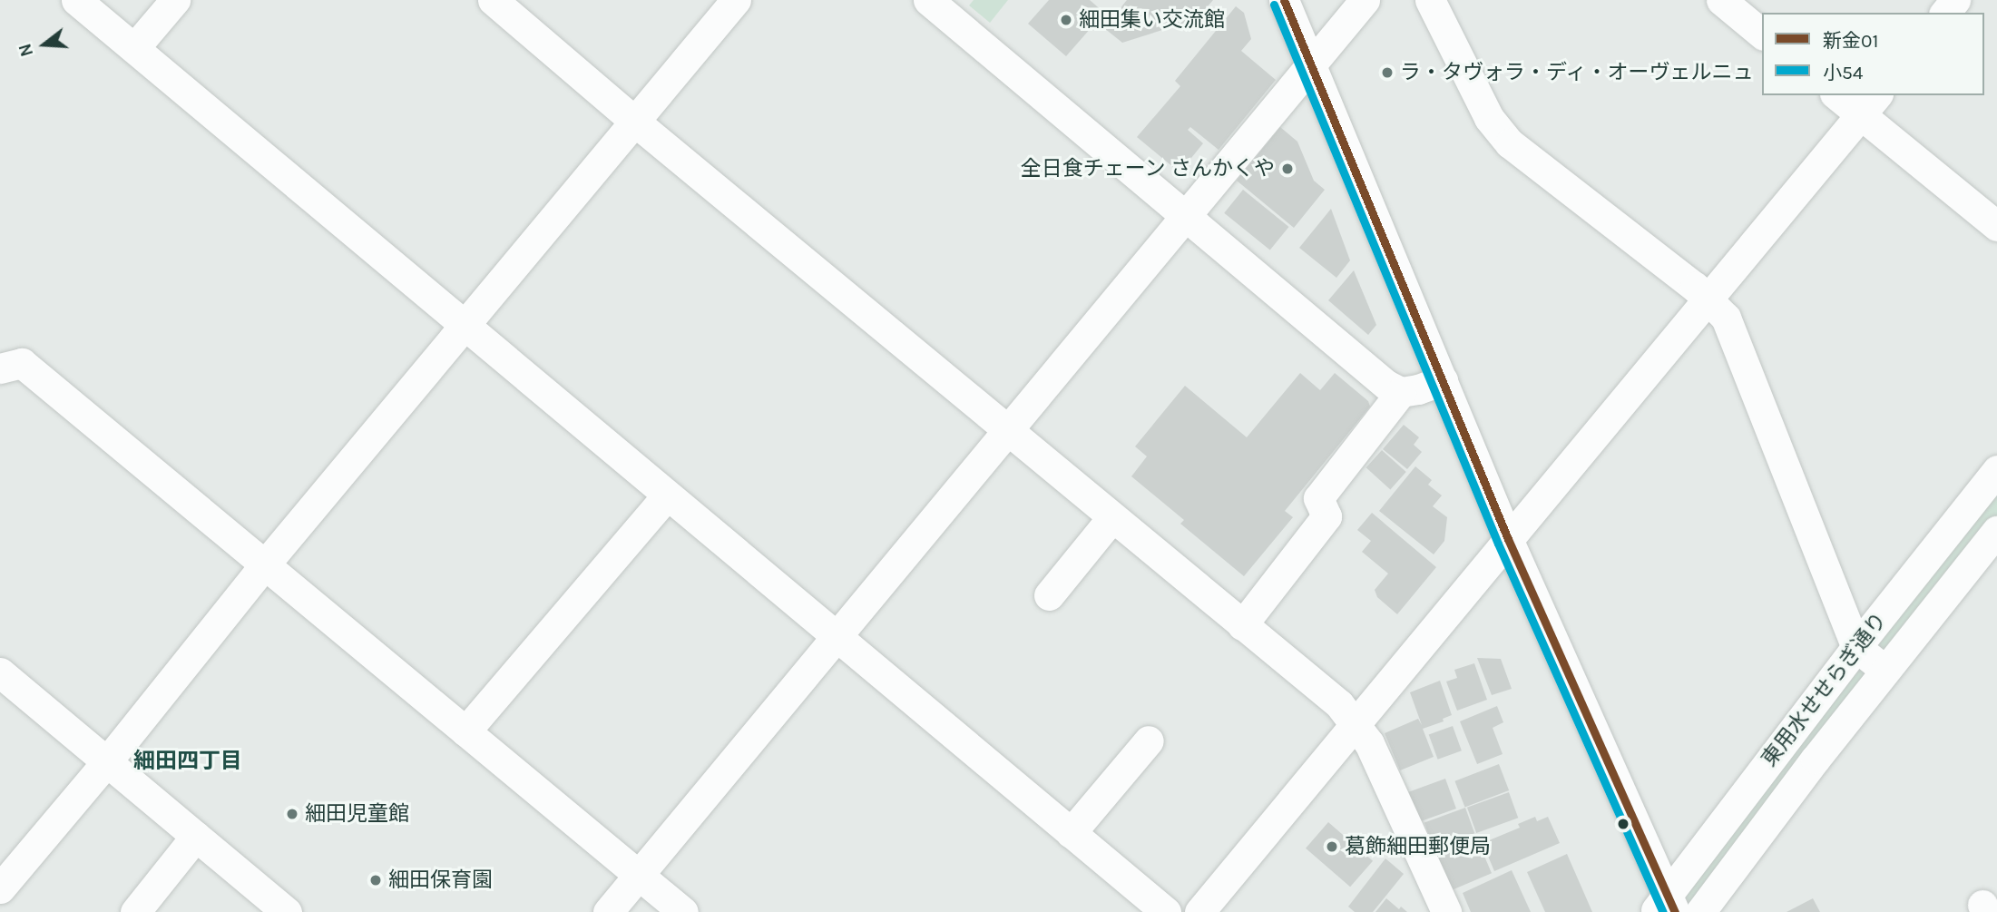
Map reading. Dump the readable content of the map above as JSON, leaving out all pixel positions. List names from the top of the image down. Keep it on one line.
{"streets":{"street":["東用水せせらぎ通り"]},"districts":["細田四丁目"],"places":["細田集い交流館","ラ・タヴォラ・ディ・オーヴェルニュ","全日食チェーン さんかくや","細田児童館","葛飾細田郵便局","細田保育園"],"lines":["transit line 新金01","transit line 小54"],"legend":["新金01","小54"],"north":"left"}
